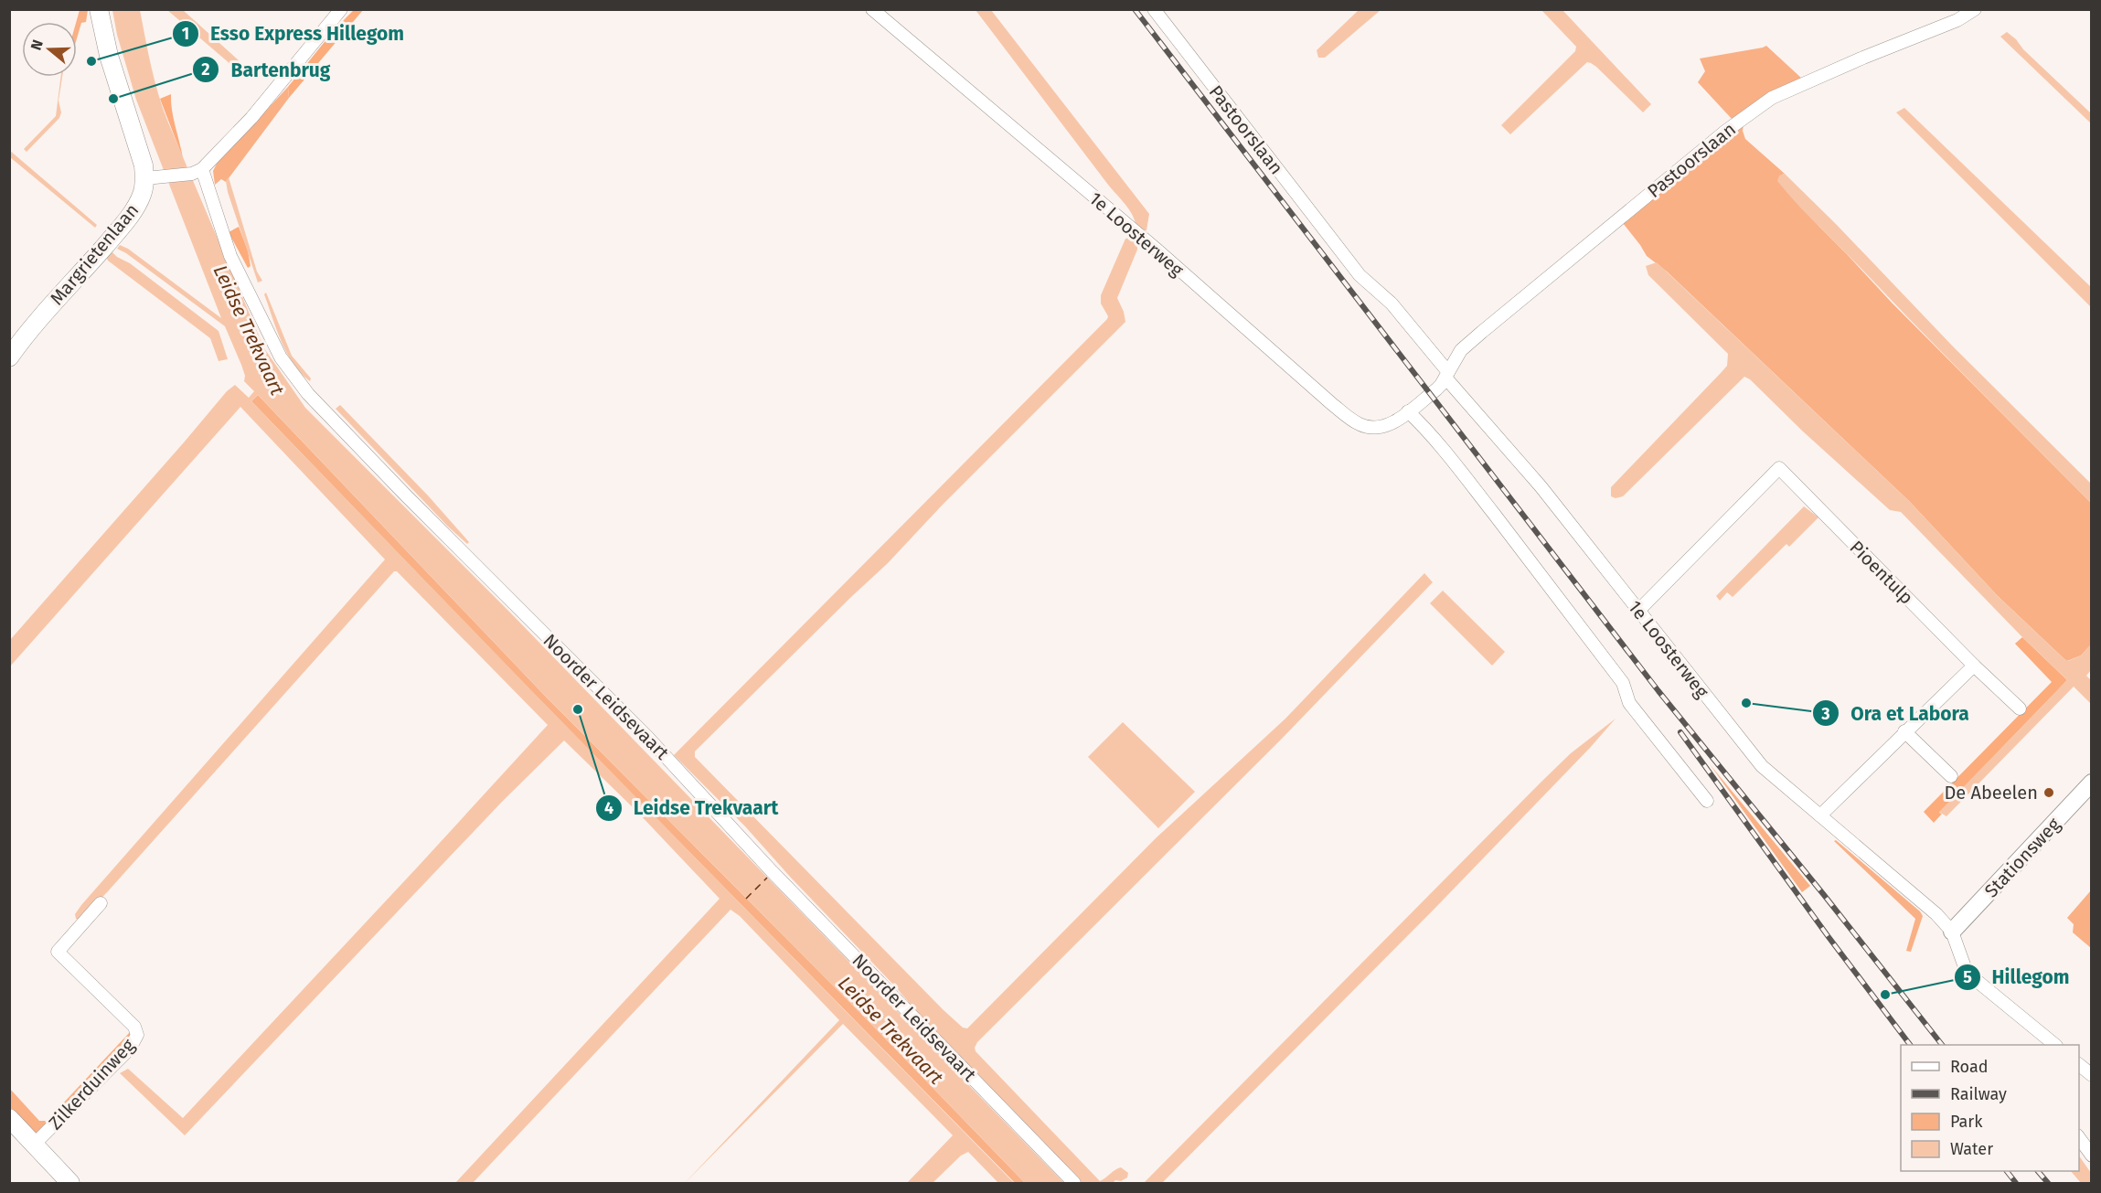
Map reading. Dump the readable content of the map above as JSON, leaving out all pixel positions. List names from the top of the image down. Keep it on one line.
{"streets":{"main road":["Margrietenlaan","Zilkerduinweg"],"street":["Pastoorslaan","1e Loosterweg","Pioentulp","Noorder Leidsevaart","Stationsweg"]},"crossings":[["Pastoorslaan","1e Loosterweg"],["1e Loosterweg","Pioentulp"],["1e Loosterweg","Stationsweg"]],"water":["Leidse Trekvaart"],"places":["Esso Express Hillegom","Bartenbrug","Ora et Labora","Leidse Trekvaart","De Abeelen","Hillegom"],"legend":["Road","Railway","Park","Water"],"north":"left"}
